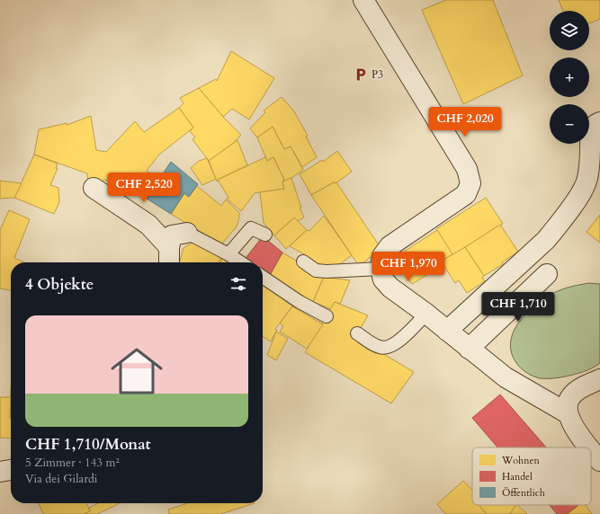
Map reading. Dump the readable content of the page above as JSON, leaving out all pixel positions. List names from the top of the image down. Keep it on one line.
{"places":{"parking":["P3"]},"legend":["Wohnen","Handel","Öffentlich"],"page":{"map_buttons":["+","−"],"price":["CHF 2,020","CHF 2,520","CHF 1,970","CHF 1,710"],"heading":"4 Objekte","list":[{"name":"CHF 1,710/Monat","note":"5 Zimmer · 143 m² · Via dei Gilardi"}]}}
